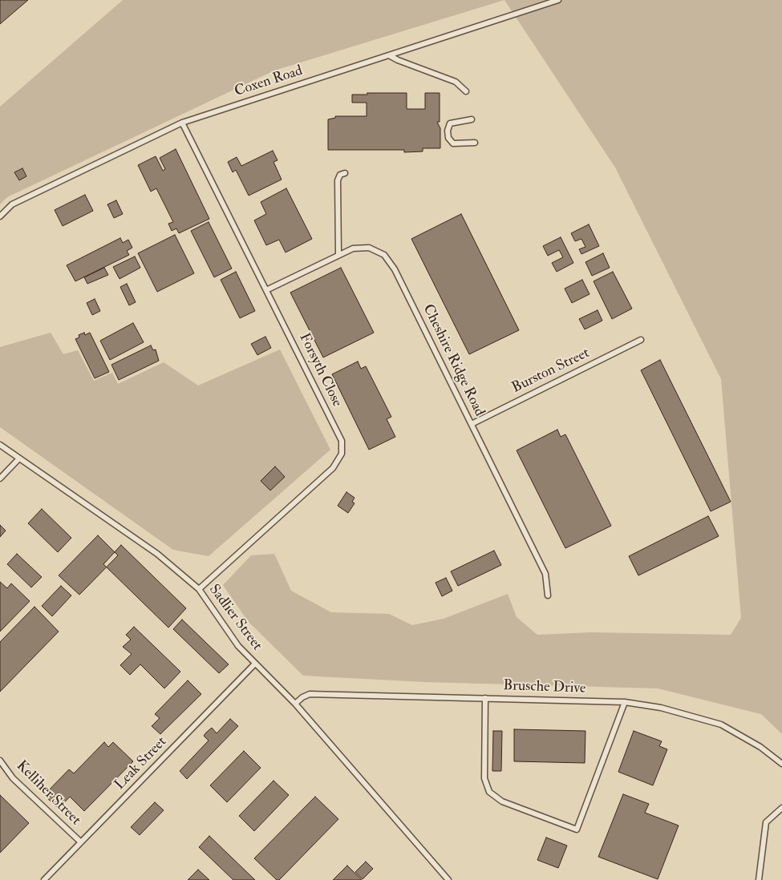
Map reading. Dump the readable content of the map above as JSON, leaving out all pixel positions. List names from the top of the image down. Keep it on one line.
{"streets":{"lane":["Coxen Road","Cheshire Ridge Road","Forsyth Close","Burston Street","Sadlier Street","Brusche Drive","Leak Street","Kelliher Street"]},"crossings":[["Coxen Road","Forsyth Close"],["Cheshire Ridge Road","Forsyth Close"],["Cheshire Ridge Road","Burston Street"],["Forsyth Close","Sadlier Street"],["Sadlier Street","Brusche Drive"],["Sadlier Street","Leak Street"],["Leak Street","Kelliher Street"]]}
